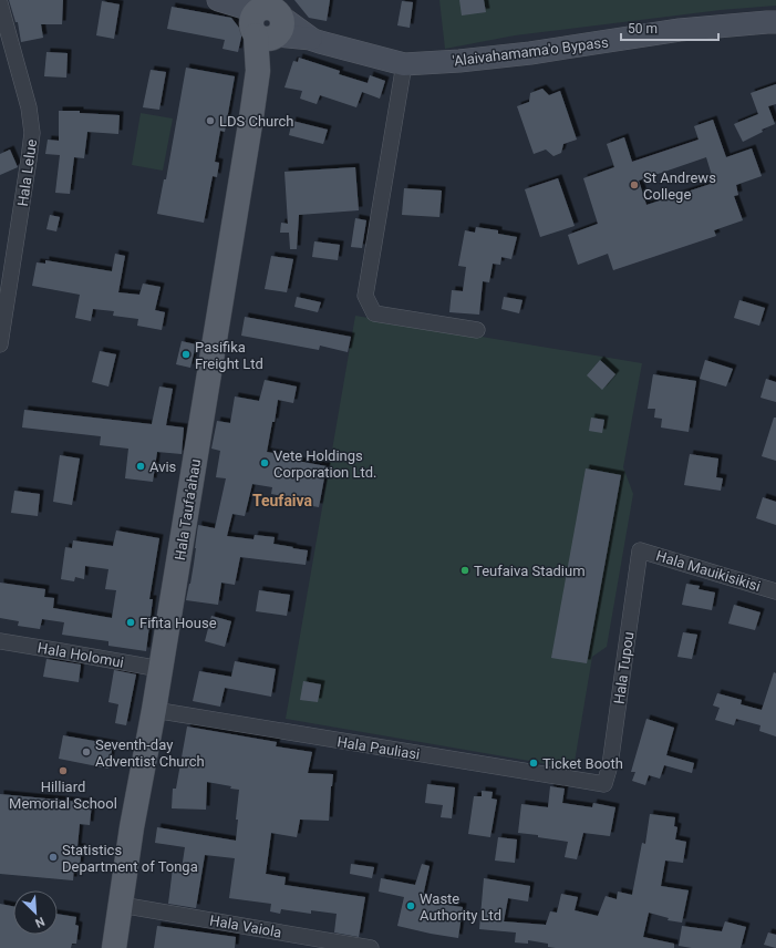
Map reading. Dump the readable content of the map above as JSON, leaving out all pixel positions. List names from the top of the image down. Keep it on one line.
{"streets":{"main road":["'Alaivahamama'o Bypass","Hala Taufa'ahau"],"street":["Hala Lelue","Hala Mauikisikisi","Hala Holomui","Hala Tupou","Hala Pauliasi","Hala Vaiola"]},"crossings":[["'Alaivahamama'o Bypass","Hala Taufa'ahau"],["Hala Taufa'ahau","Hala Holomui"],["Hala Taufa'ahau","Hala Pauliasi"],["Hala Taufa'ahau","Hala Vaiola"],["Hala Mauikisikisi","Hala Tupou"],["Hala Tupou","Hala Pauliasi"]],"districts":["Teufaiva"],"places":["LDS Church","St Andrews College","Pasifika Freight Ltd","Vete Holdings Corporation Ltd.","Avis","Teufaiva Stadium","Fifita House","Seventh-day Adventist Church","Ticket Booth","Hilliard Memorial School","Statistics Department of Tonga","Waste Authority Ltd"],"scale_bar":"50 m","north":"bottom right"}
